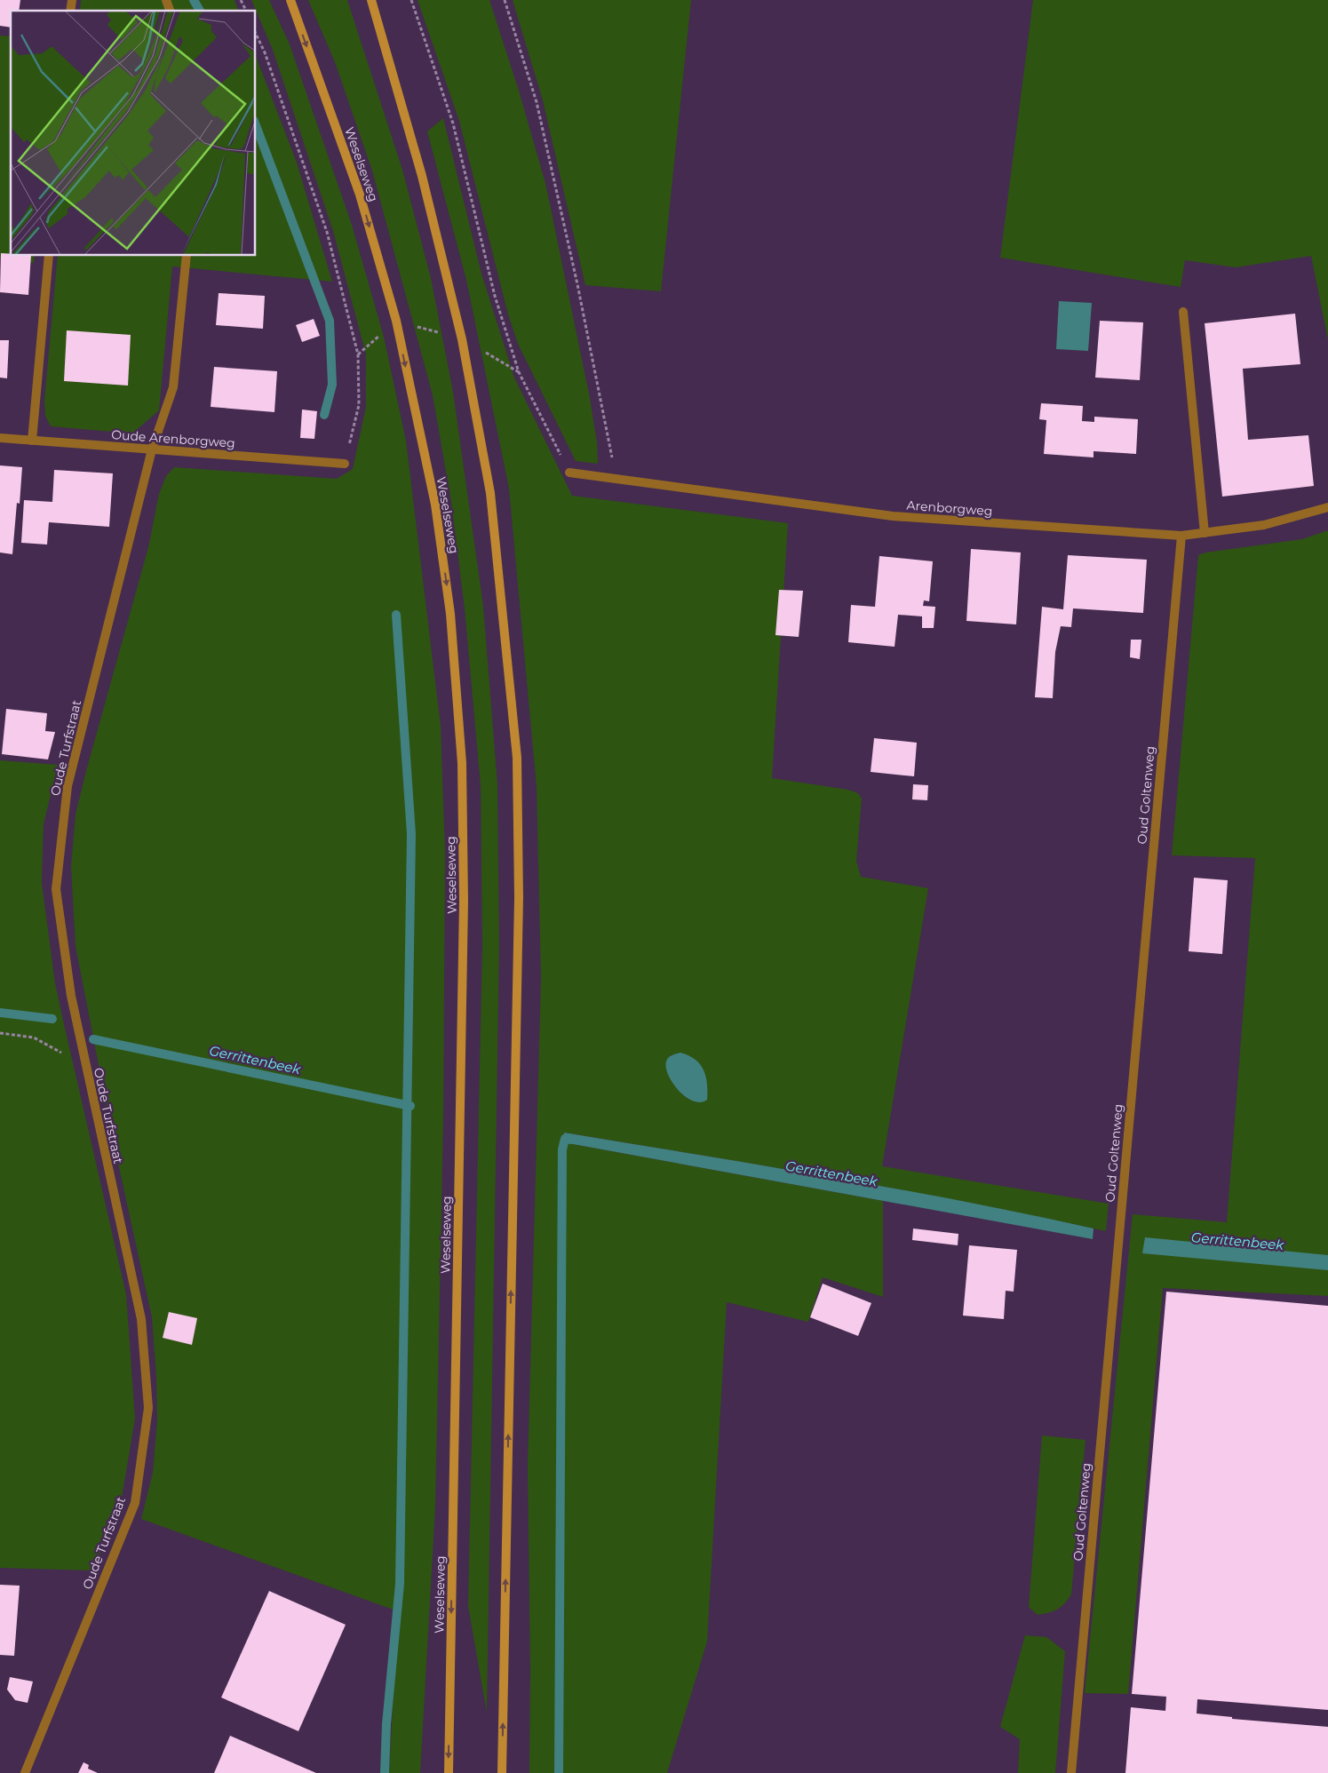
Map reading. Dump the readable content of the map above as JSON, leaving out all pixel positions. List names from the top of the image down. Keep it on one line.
{"streets":{"main road":["Weselseweg"],"street":["Oude Arenborgweg","Arenborgweg","Oude Turfstraat","Oud Goltenweg"]},"crossings":[["Oude Arenborgweg","Oude Turfstraat"],["Arenborgweg","Oud Goltenweg"]],"water":["Gerrittenbeek"]}
